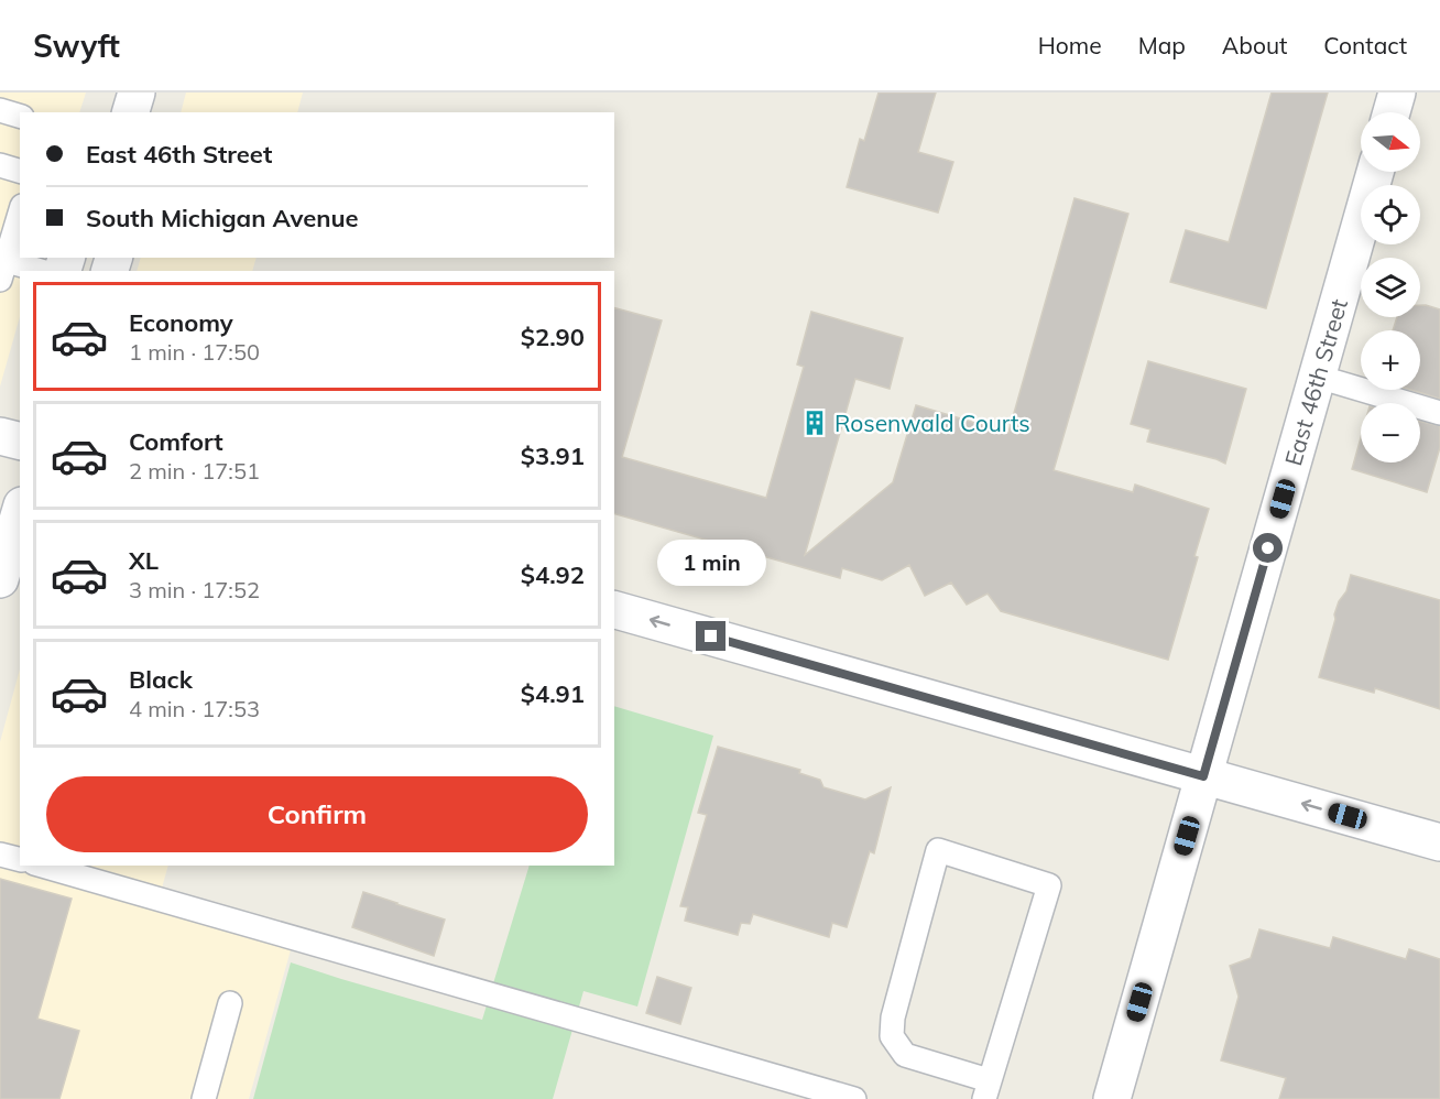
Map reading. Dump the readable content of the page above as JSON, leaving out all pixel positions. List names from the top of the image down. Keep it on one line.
{"streets":{"street":["East 46th Street"]},"places":{"building":["Rosenwald Courts"]},"north":"right","page":{"header":"Swyft","nav":["Home","Map","About","Contact"],"map_buttons":["+","−"],"banner":["East 46th Street","South Michigan Avenue"],"list":[{"name":"Economy","note":"1 min · 17:50","value":"$2.90"},{"name":"Comfort","note":"2 min · 17:51","value":"$3.91"},{"name":"XL","note":"3 min · 17:52","value":"$4.92"},{"name":"Black","note":"4 min · 17:53","value":"$4.91"}],"bubble":"1 min","buttons":"Confirm"}}
